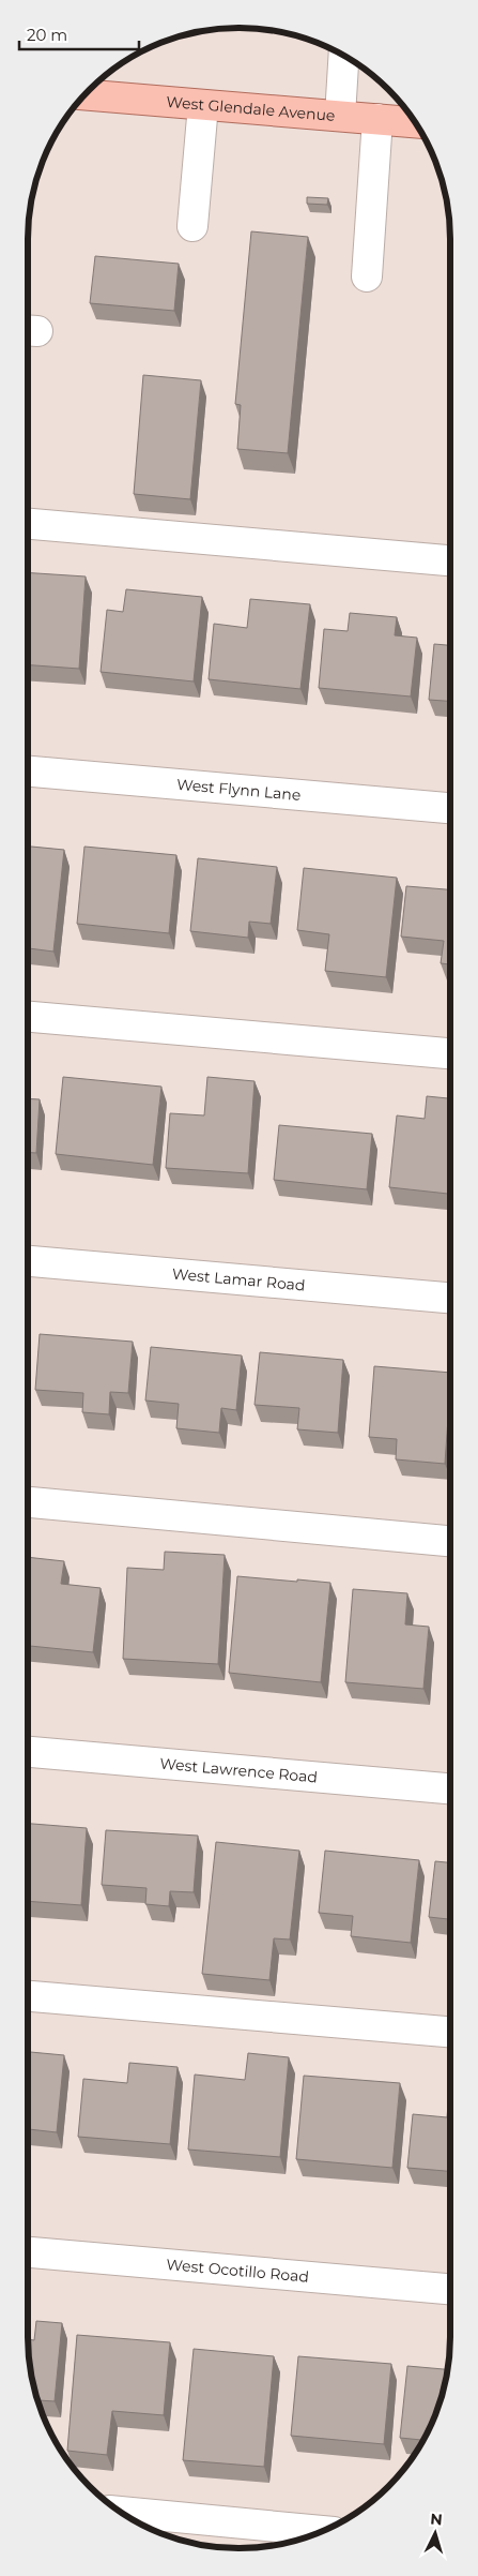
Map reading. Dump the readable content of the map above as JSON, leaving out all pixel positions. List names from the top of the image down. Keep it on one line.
{"streets":{"main road":["West Glendale Avenue"],"street":["West Flynn Lane","West Lamar Road","West Lawrence Road","West Ocotillo Road"]},"scale_bar":"20 m","north":"top"}
